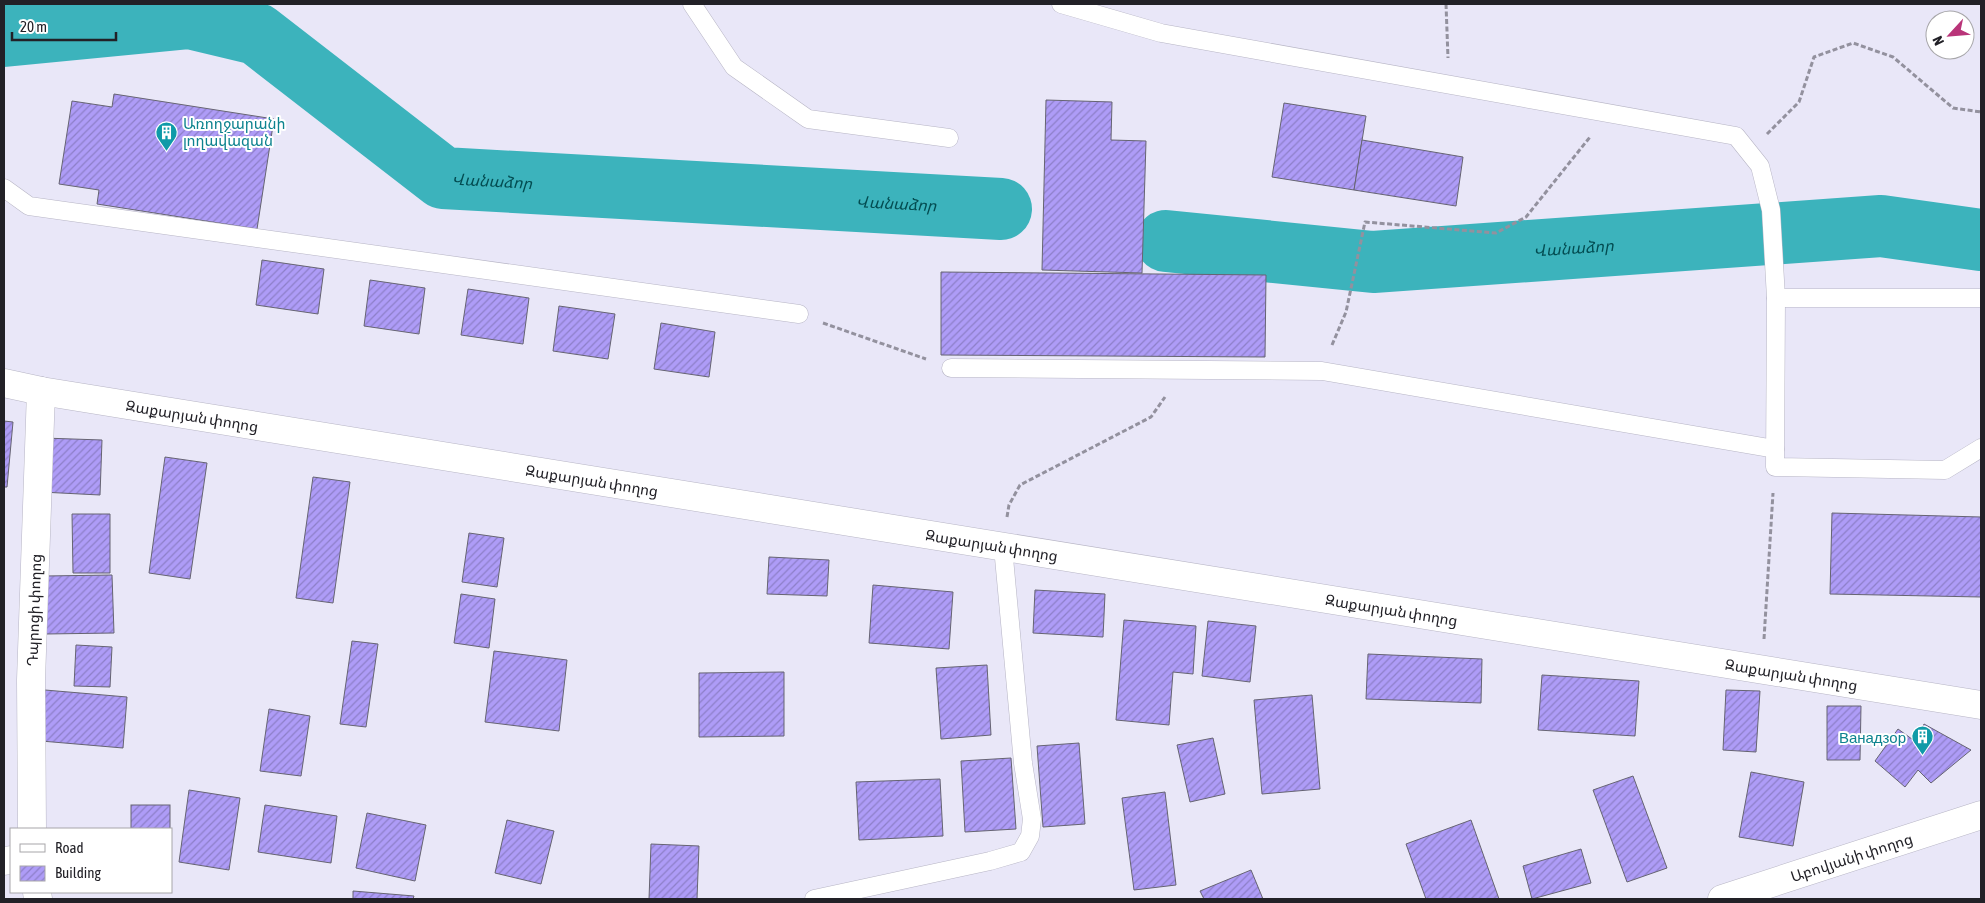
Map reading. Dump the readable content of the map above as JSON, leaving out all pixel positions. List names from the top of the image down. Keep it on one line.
{"streets":{"street":["Զաքարյան փողոց","Դպրոցի փողոց","Աբովյանի փողոց"]},"crossings":[["Զաքարյան փողոց","Դպրոցի փողոց"]],"water":["Վանաձոր"],"places":{"building":["Առողջարանի լողավազան","Ванадзор"]},"legend":["Road","Building"],"scale_bar":"20 m","north":"bottom left"}
